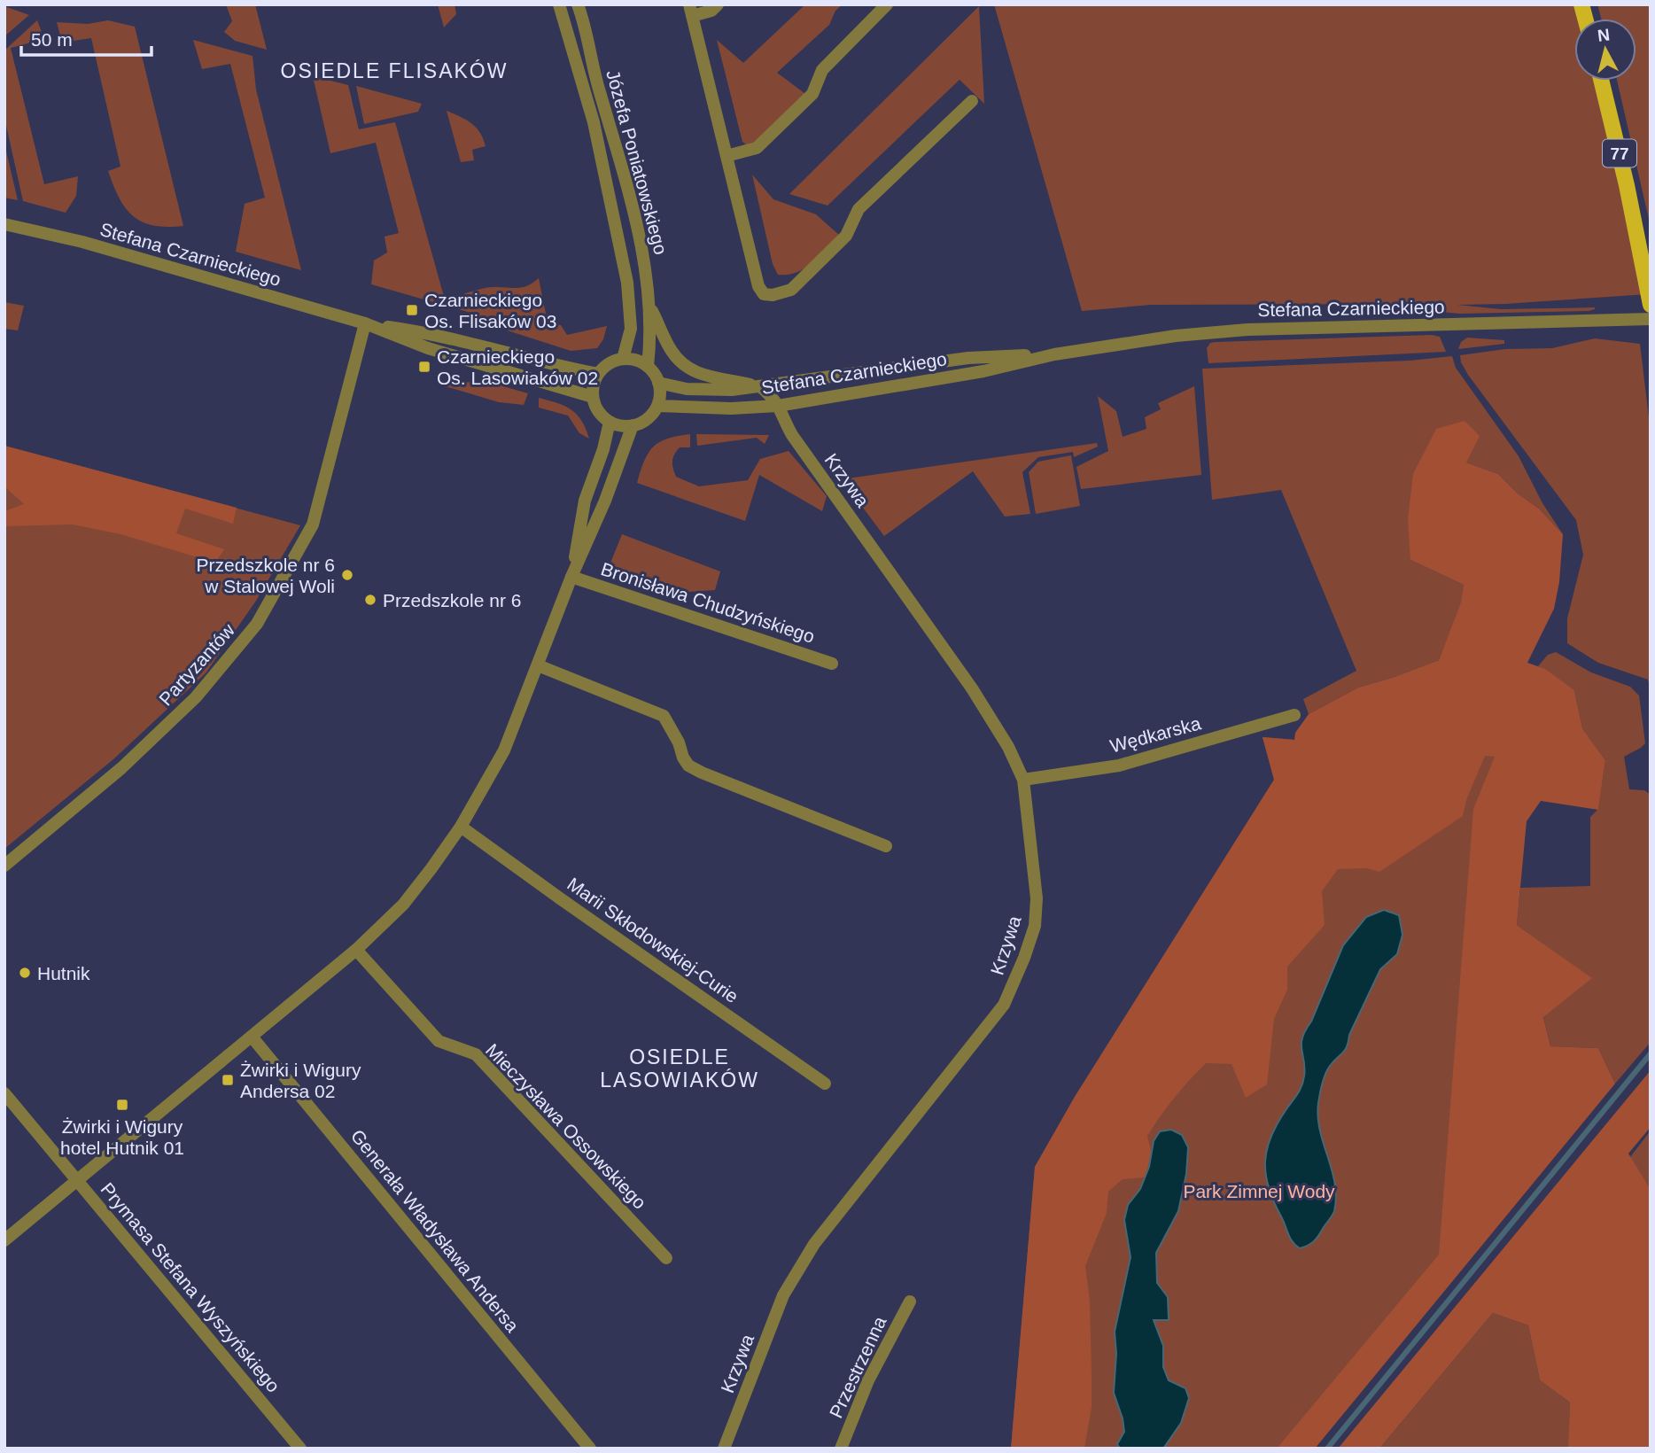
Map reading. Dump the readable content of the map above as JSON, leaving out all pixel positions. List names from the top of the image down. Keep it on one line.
{"streets":{"main road":["77"],"street":["Józefa Poniatowskiego","Stefana Czarnieckiego","Krzywa","Bronisława Chudzyńskiego","Partyzantów","Wędkarska","Marii Skłodowskiej-Curie","Mieczysława Ossowskiego","Generała Władysława Andersa","Prymasa Stefana Wyszyńskiego","Przestrzenna"]},"crossings":[["Józefa Poniatowskiego","Stefana Czarnieckiego"],["Stefana Czarnieckiego","Krzywa"],["Stefana Czarnieckiego","Partyzantów"],["Krzywa","Wędkarska"]],"districts":["OSIEDLE FLISAKÓW","OSIEDLE LASOWIAKÓW"],"parks":["Park Zimnej Wody"],"places":{"transit":["Czarnieckiego Os. Flisaków 03","Czarnieckiego Os. Lasowiaków 02","Żwirki i Wigury Andersa 02","Żwirki i Wigury hotel Hutnik 01"],"other":["Przedszkole nr 6 w Stalowej Woli","Przedszkole nr 6","Hutnik"]},"scale_bar":"50 m","north":"top"}
